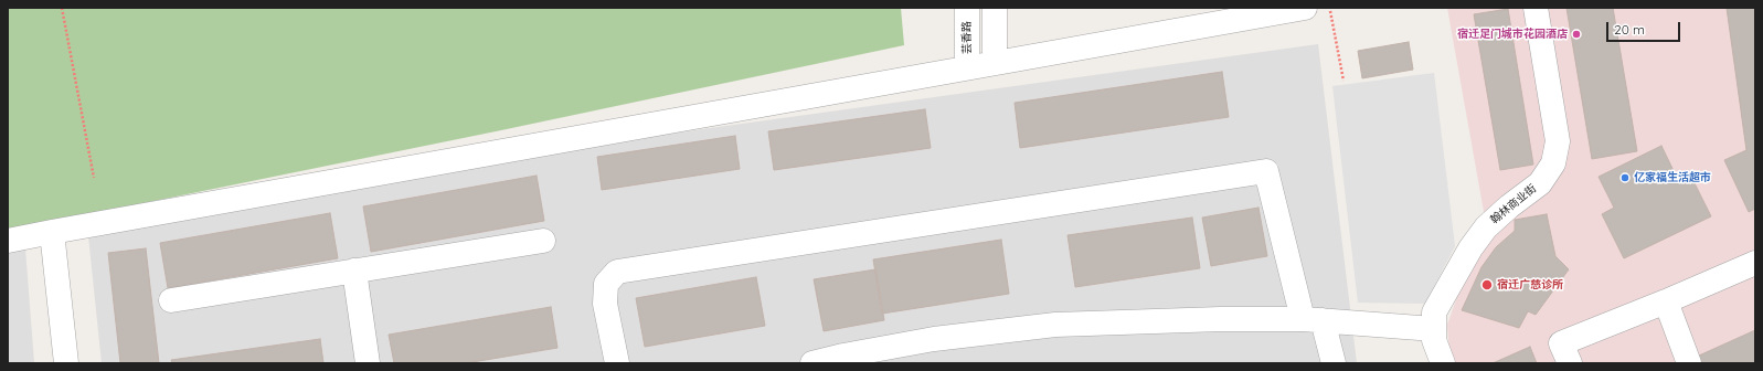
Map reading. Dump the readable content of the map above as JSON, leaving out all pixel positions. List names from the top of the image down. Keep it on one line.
{"streets":{"street":["芸香路","翰林商业街"]},"places":["宿迁足门城市花园酒店","亿家福生活超市","宿迁广慈诊所"],"scale_bar":"20 m"}
